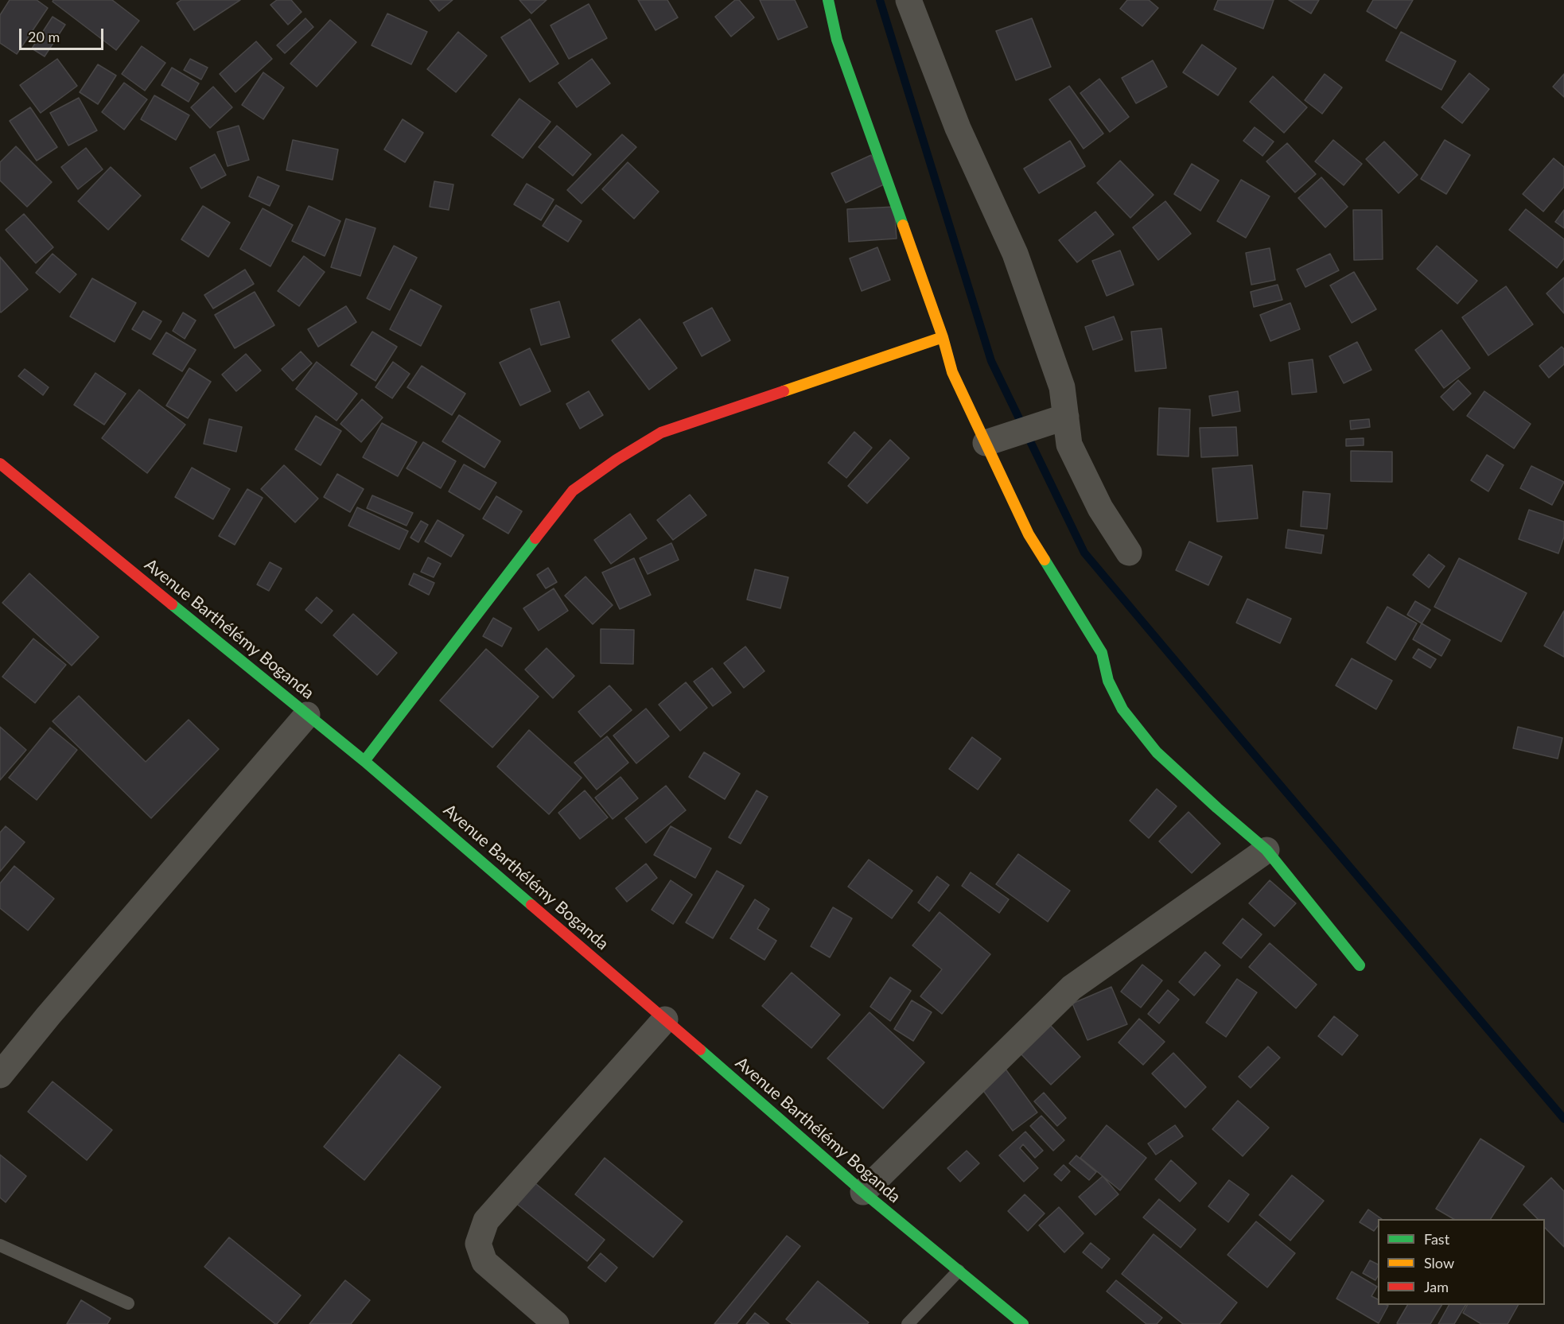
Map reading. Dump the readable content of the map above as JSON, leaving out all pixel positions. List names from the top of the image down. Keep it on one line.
{"streets":{"street":["Avenue Barthélémy Boganda"]},"legend":["Fast","Slow","Jam"],"scale_bar":"20 m"}
